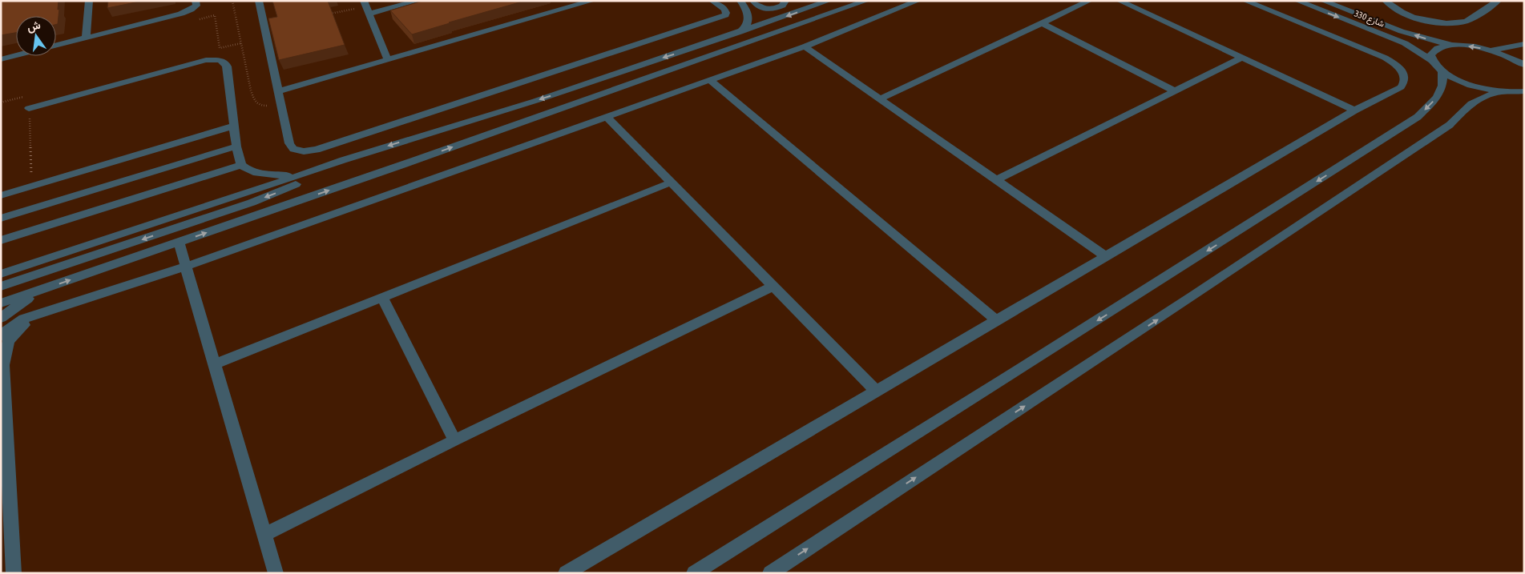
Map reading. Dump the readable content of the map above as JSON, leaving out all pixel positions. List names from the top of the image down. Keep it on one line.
{"streets":{"street":["شارع 330"]},"north":"top"}
